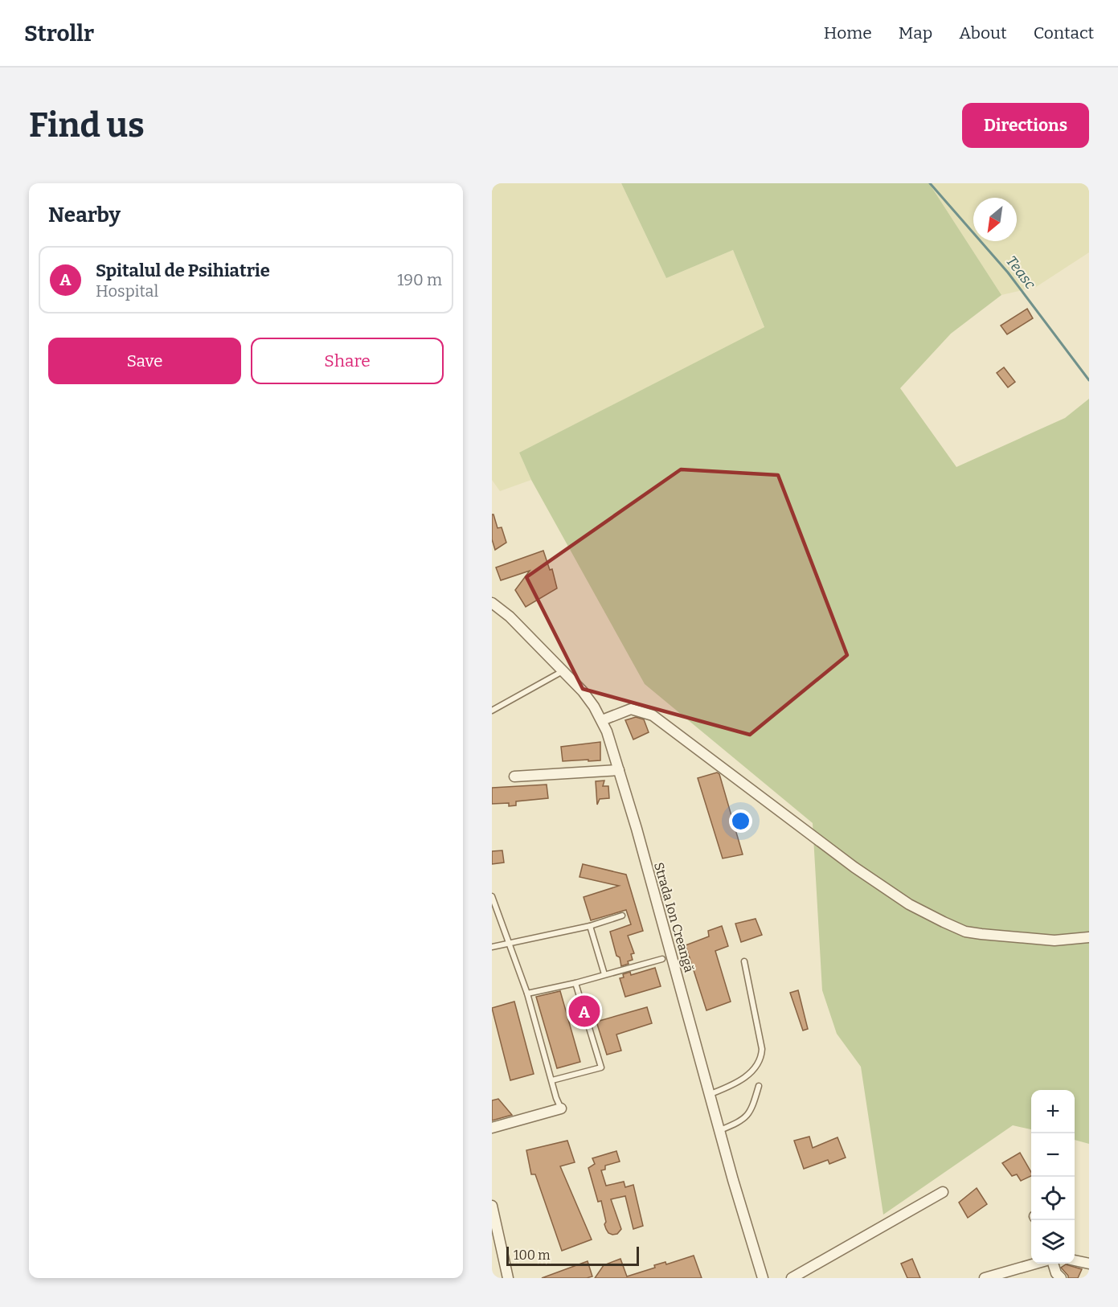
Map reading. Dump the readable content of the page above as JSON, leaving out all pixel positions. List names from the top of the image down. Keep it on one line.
{"streets":{"street":["Strada Ion Creangă"]},"water":["Teasc"],"scale_bar":"100 m","north":"bottom left","page":{"header":"Strollr","nav":["Home","Map","About","Contact"],"buttons":["Directions",["Save","Share"]],"title":"Find us","heading":"Nearby","list":[{"mark":"A","name":"Spitalul de Psihiatrie","note":"Hospital","value":"190 m"}],"pins":"A","map_buttons":["+","−"],"scale":"100 m"}}
